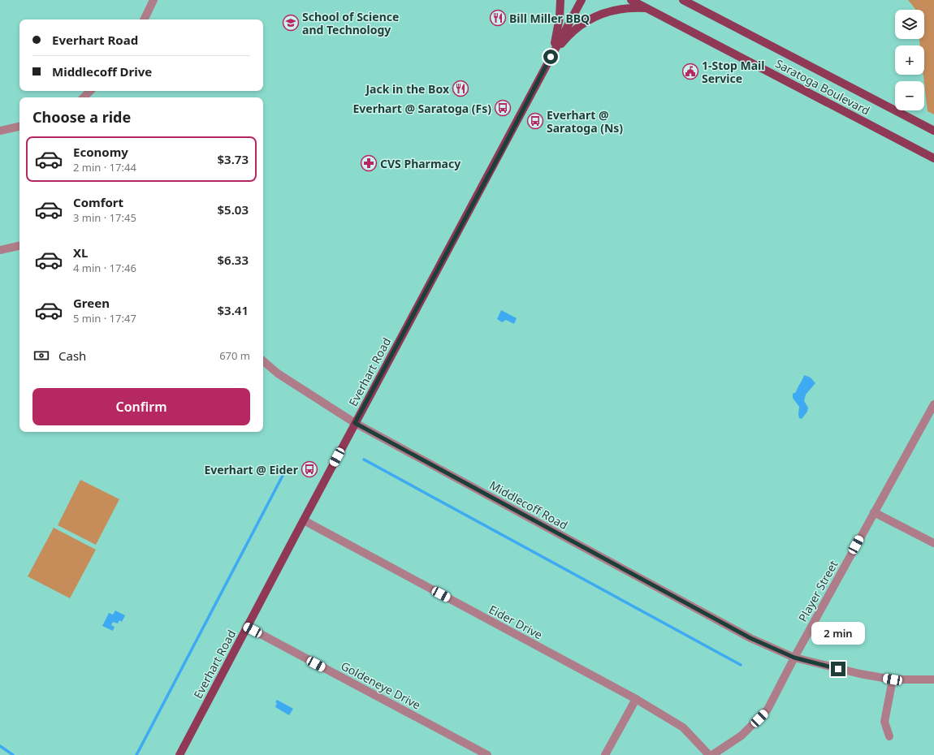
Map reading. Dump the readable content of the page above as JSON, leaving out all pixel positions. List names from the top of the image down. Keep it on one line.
{"streets":{"main road":["Saratoga Boulevard","Everhart Road"],"street":["Middlecoff Road","Player Street","Eider Drive","Goldeneye Drive"]},"crossings":[["Everhart Road","Middlecoff Road"],["Everhart Road","Eider Drive"],["Everhart Road","Goldeneye Drive"],["Middlecoff Road","Player Street"]],"places":{"restaurant":["Bill Miller BBQ","Jack in the Box"],"school or university":["School of Science and Technology"],"public building":["1-Stop Mail Service"],"bus stop":["Everhart @ Saratoga (Fs)","Everhart @ Saratoga (Ns)","Everhart @ Eider"],"pharmacy":["CVS Pharmacy"]},"page":{"map_buttons":["+","−"],"banner":["Everhart Road","Middlecoff Drive"],"heading":"Choose a ride","list":[{"name":"Economy","note":"2 min · 17:44","value":"$3.73"},{"name":"Comfort","note":"3 min · 17:45","value":"$5.03"},{"name":"XL","note":"4 min · 17:46","value":"$6.33"},{"name":"Green","note":"5 min · 17:47","value":"$3.41"}],"pay":["Cash","670 m"],"buttons":"Confirm","bubble":"2 min"}}
